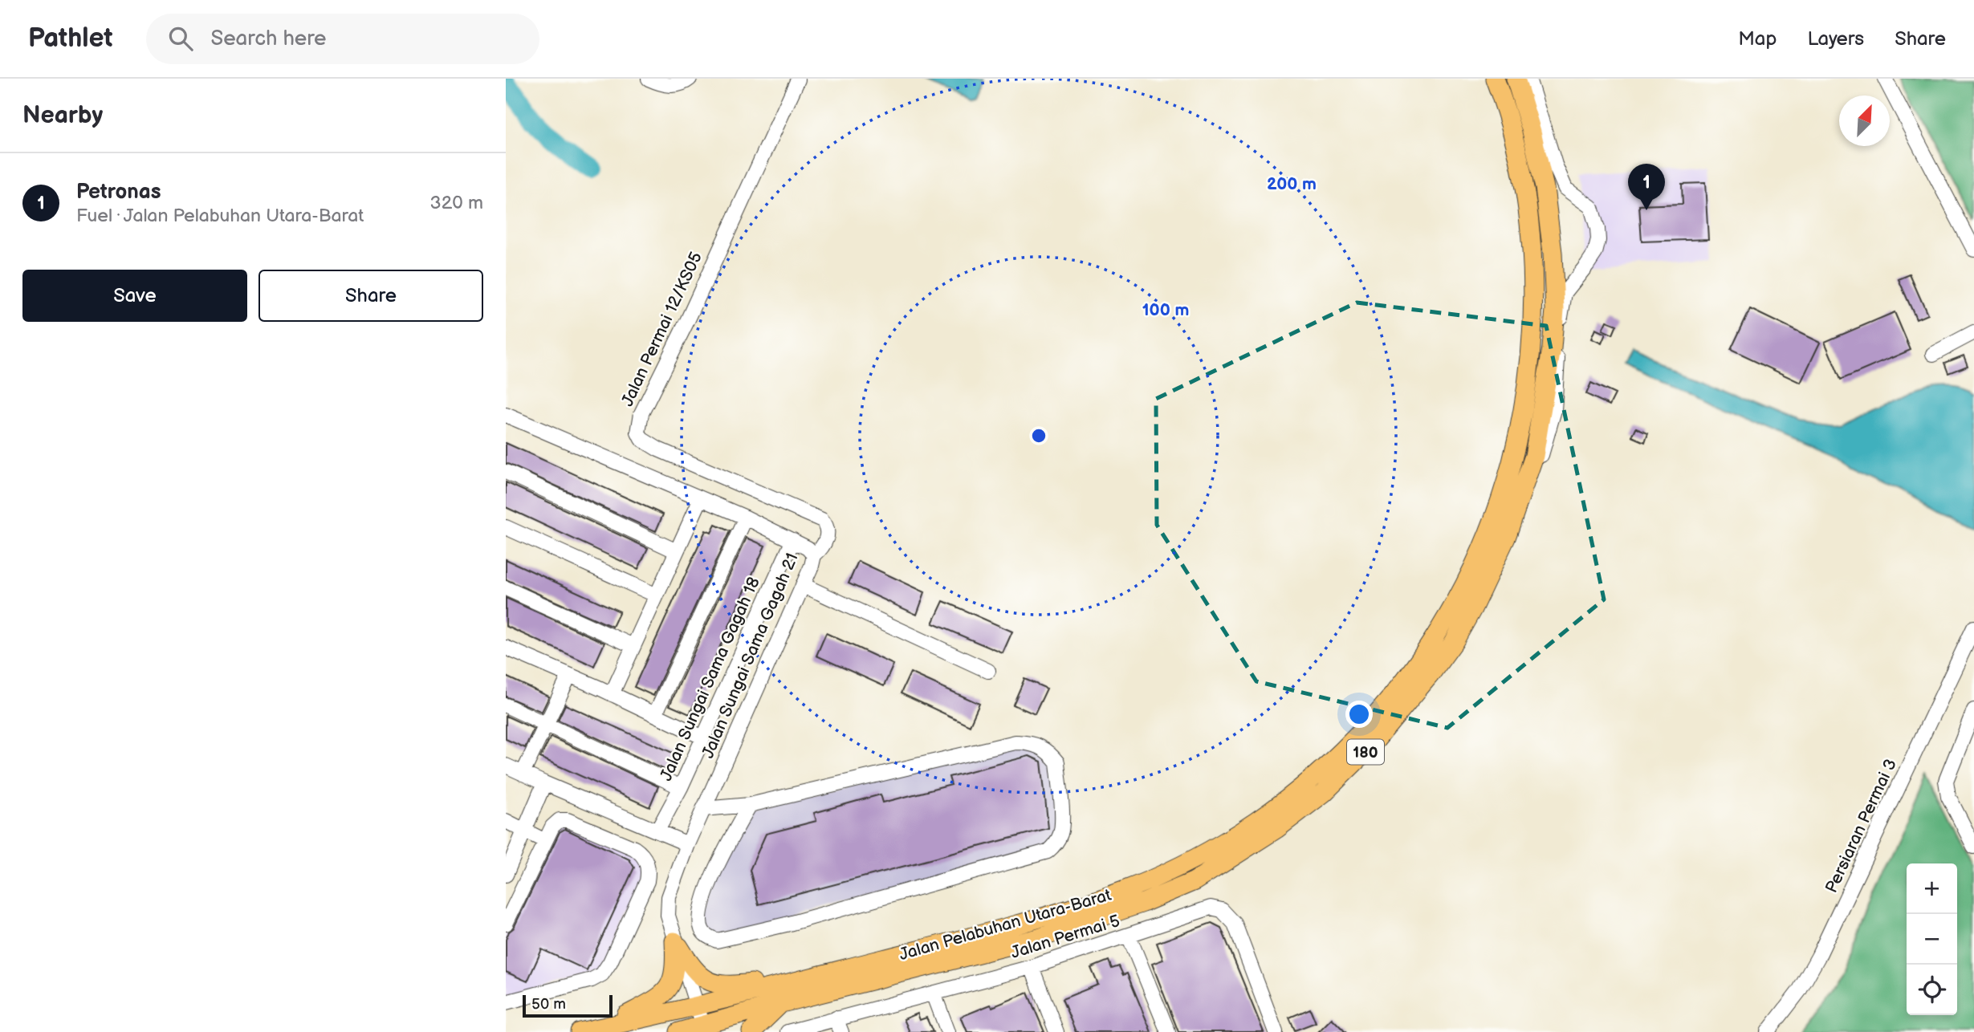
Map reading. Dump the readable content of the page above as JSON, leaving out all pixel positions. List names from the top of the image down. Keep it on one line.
{"streets":{"main road":["180","Jalan Pelabuhan Utara-Barat"],"street":["Jalan Permai 12/KS05","Jalan Sungai Sama Gagah 21","Jalan Sungai Sama Gagah 18","Persiaran Permai 3","Jalan Permai 5"]},"crossings":[["Jalan Permai 12/KS05","Jalan Sungai Sama Gagah 21"],["Jalan Sungai Sama Gagah 21","Jalan Sungai Sama Gagah 18"],["Jalan Sungai Sama Gagah 21","Jalan Pelabuhan Utara-Barat"]],"scale_bar":"50 m","north":"top right","page":{"header":"Pathlet","search":"Search here","nav":["Map","Layers","Share"],"heading":"Nearby","list":[{"mark":"1","name":"Petronas","note":"Fuel · Jalan Pelabuhan Utara-Barat","value":"320 m"}],"pins":"1","buttons":["Save","Share"],"map_buttons":["+","−"],"scale":"50 m"},"rings":["200 m","100 m"]}
